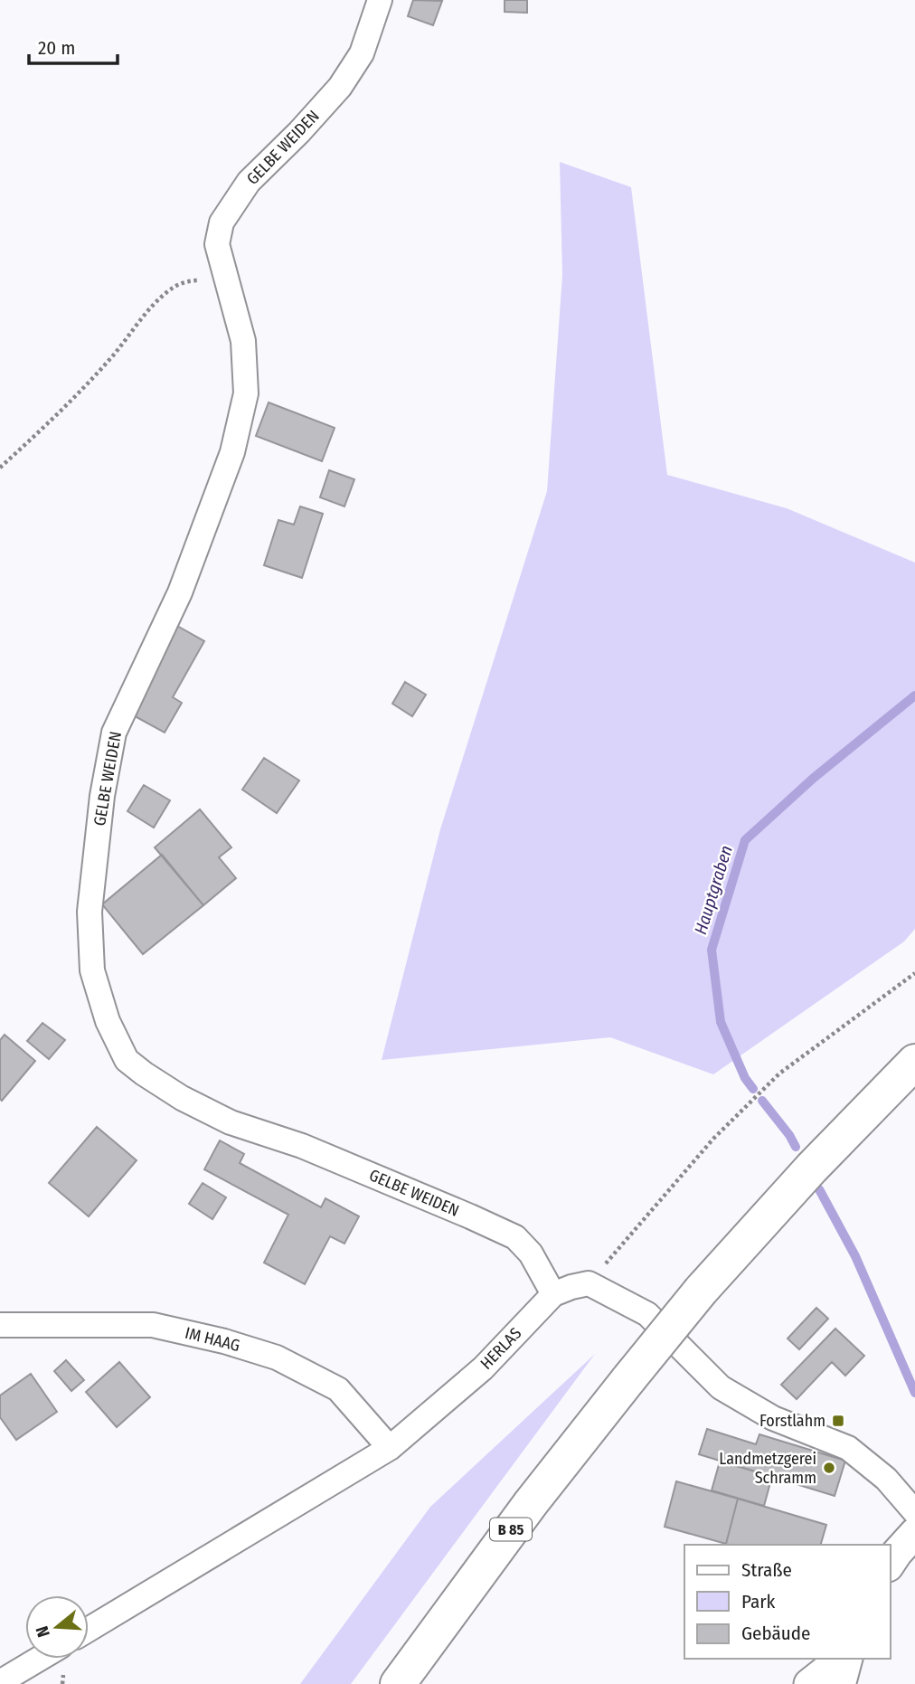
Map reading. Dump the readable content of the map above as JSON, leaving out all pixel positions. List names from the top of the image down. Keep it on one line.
{"streets":{"main road":["B 85"],"street":["GELBE WEIDEN","IM HAAG","HERLAS"]},"crossings":[["GELBE WEIDEN","HERLAS"],["IM HAAG","HERLAS"]],"water":["Hauptgraben"],"places":{"transit":["Forstlahm"],"other":["Landmetzgerei Schramm"]},"legend":["Straße","Park","Gebäude"],"scale_bar":"20 m","north":"left"}
